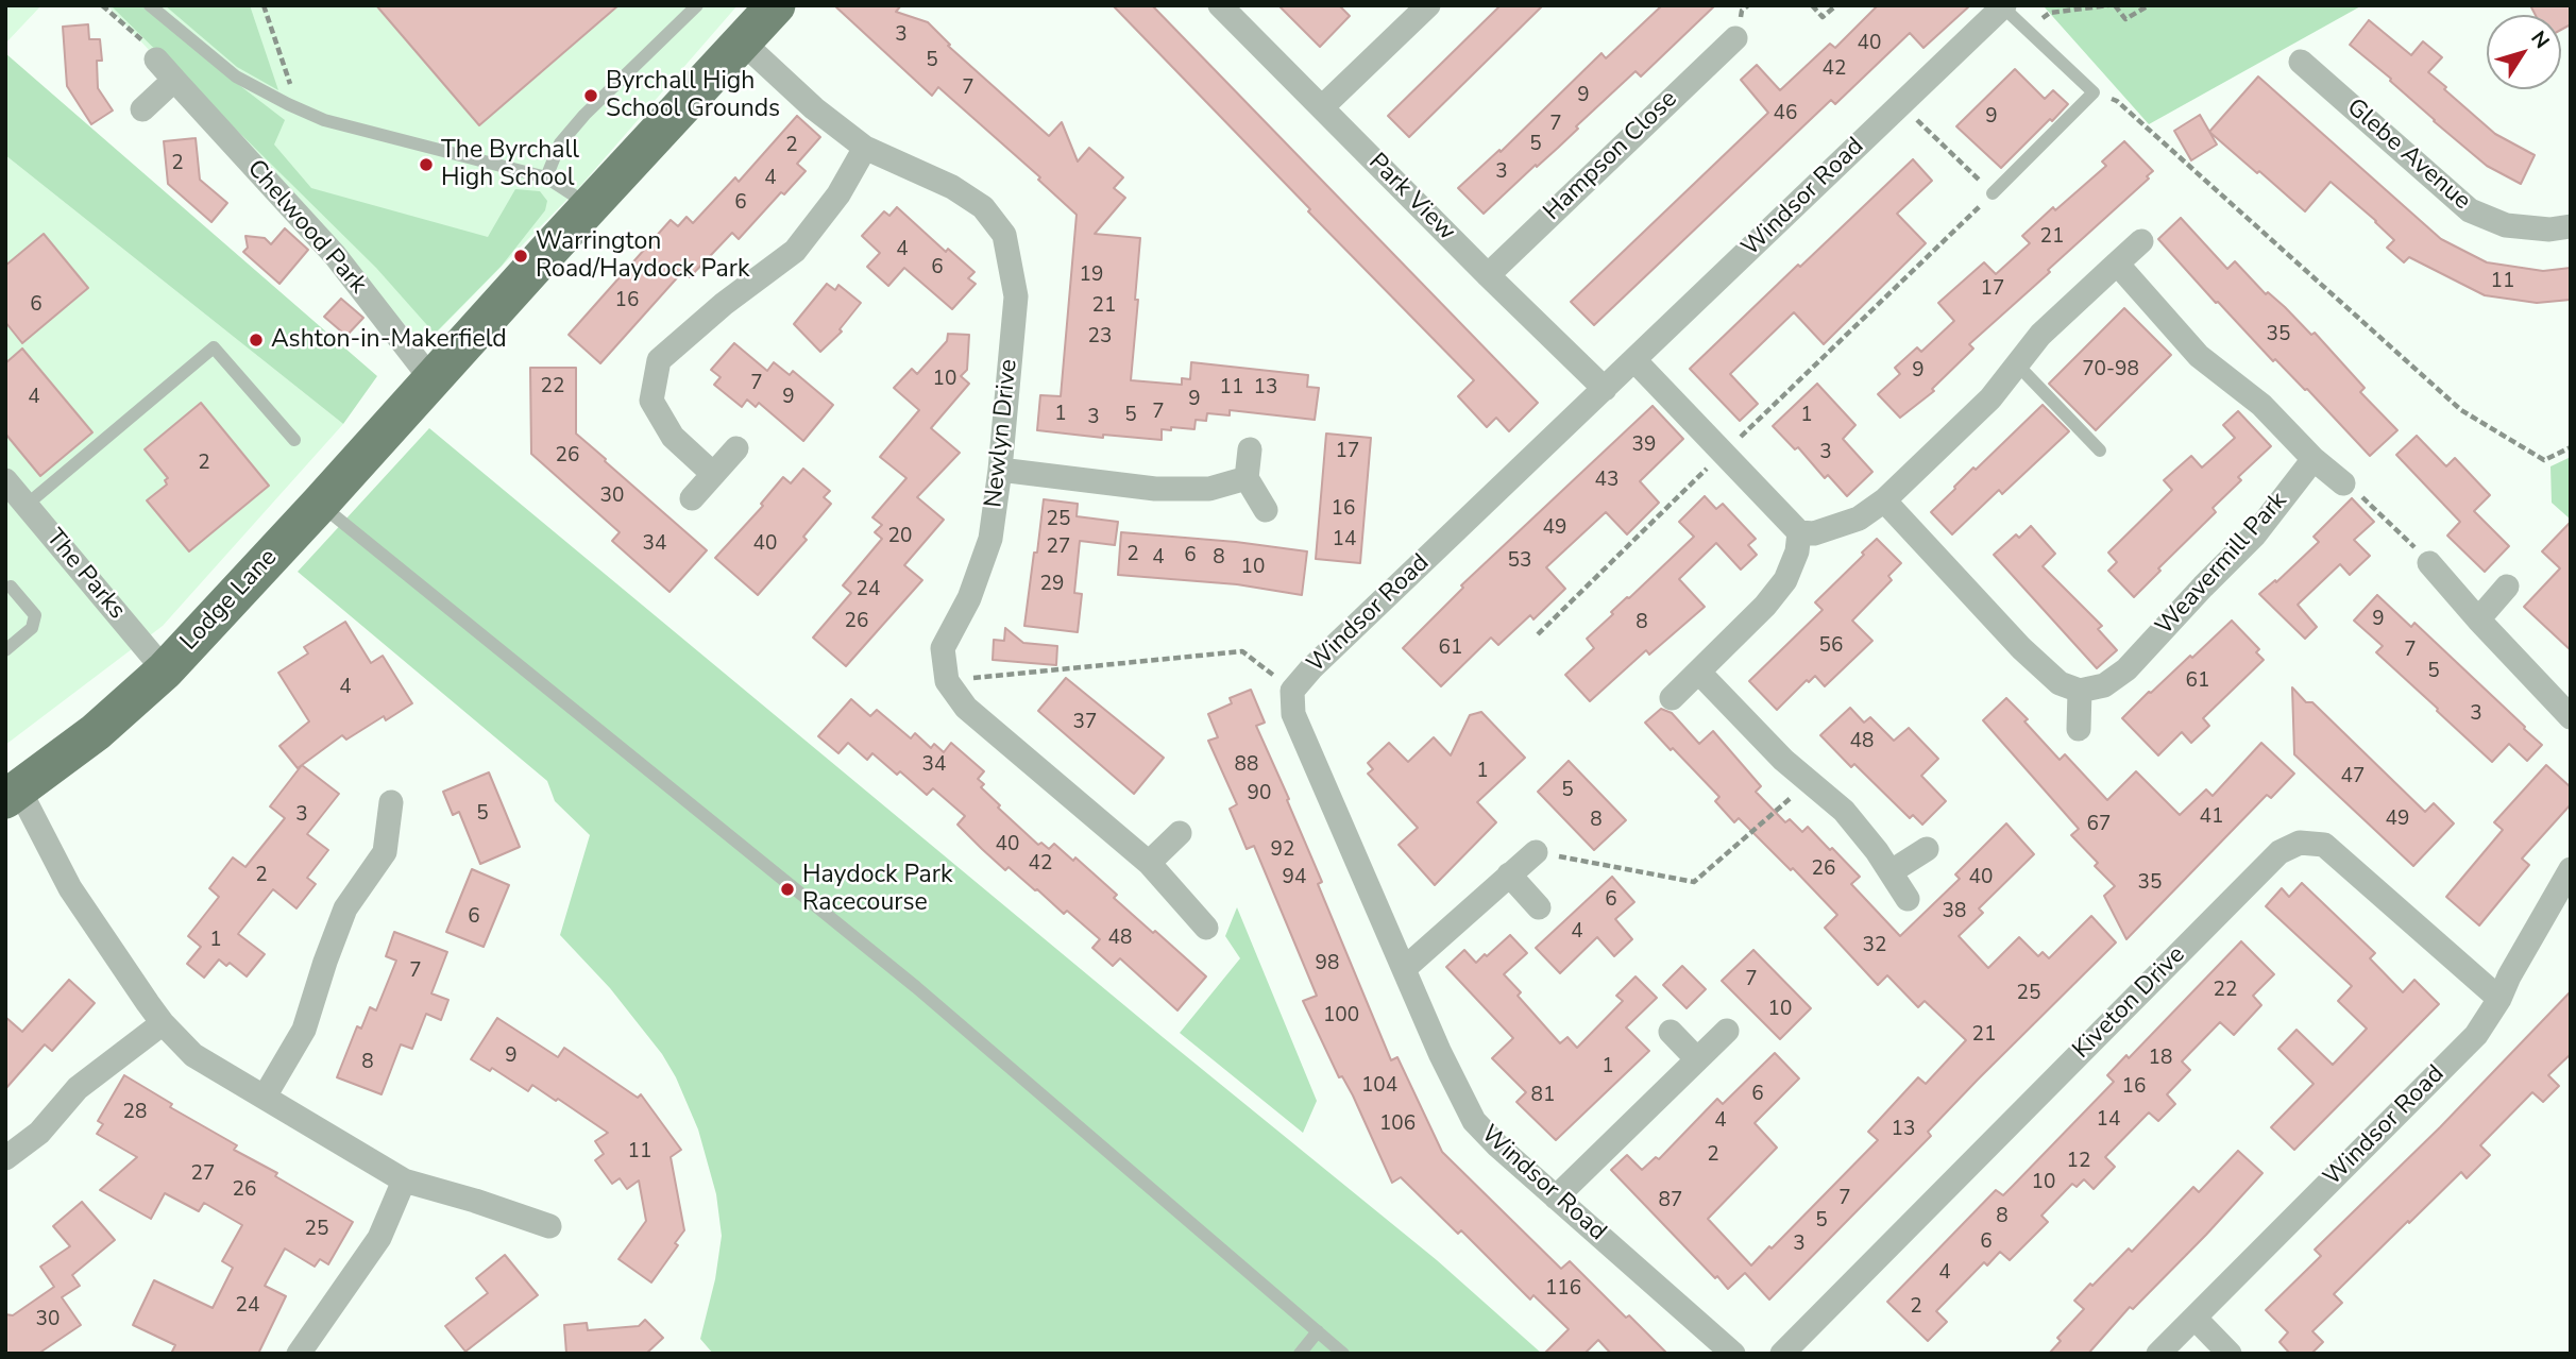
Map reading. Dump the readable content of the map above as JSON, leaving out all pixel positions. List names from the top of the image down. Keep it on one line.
{"streets":{"main road":["Lodge Lane"],"street":["Glebe Avenue","Hampson Close","Park View","Windsor Road","Chelwood Park","Newlyn Drive","Weavermill Park","The Parks","Kiveton Drive"]},"crossings":[["Hampson Close","Park View"],["Park View","Windsor Road"],["Windsor Road","Kiveton Drive"],["Chelwood Park","Lodge Lane"],["Newlyn Drive","Lodge Lane"],["The Parks","Lodge Lane"]],"places":["Byrchall High School Grounds","The Byrchall High School","Warrington Road/Haydock Park","Ashton-in-Makerfield","Haydock Park Racecourse"],"house_numbers":["3","40","5","42","7","9","46","9","7","5","2","2","3","4","6","21","4","6","19","11","17","16","6","21","35","23","70-98","9","10","7","22","11","13","4","9","9","7","1","5","1","3","39","17","3","26","2","43","30","16","25","49","20","14","34","40","27","2","6","4","8","53","10","29","24","9","26","8","56","61","7","5","61","4","3","37","48","34","88","1","47","5","90","5","3","41","49","8","67","40","92","42","26","2","94","40","35","6","38","6","4","48","1","32","98","7","7","22","25","10","100","21","9","18","8","1","104","16","6","81","28","14","4","106","13","11","2","12","27","10","26","7","87","8","5","25","6","3","4","116","24","2","30"],"north":"top right"}
